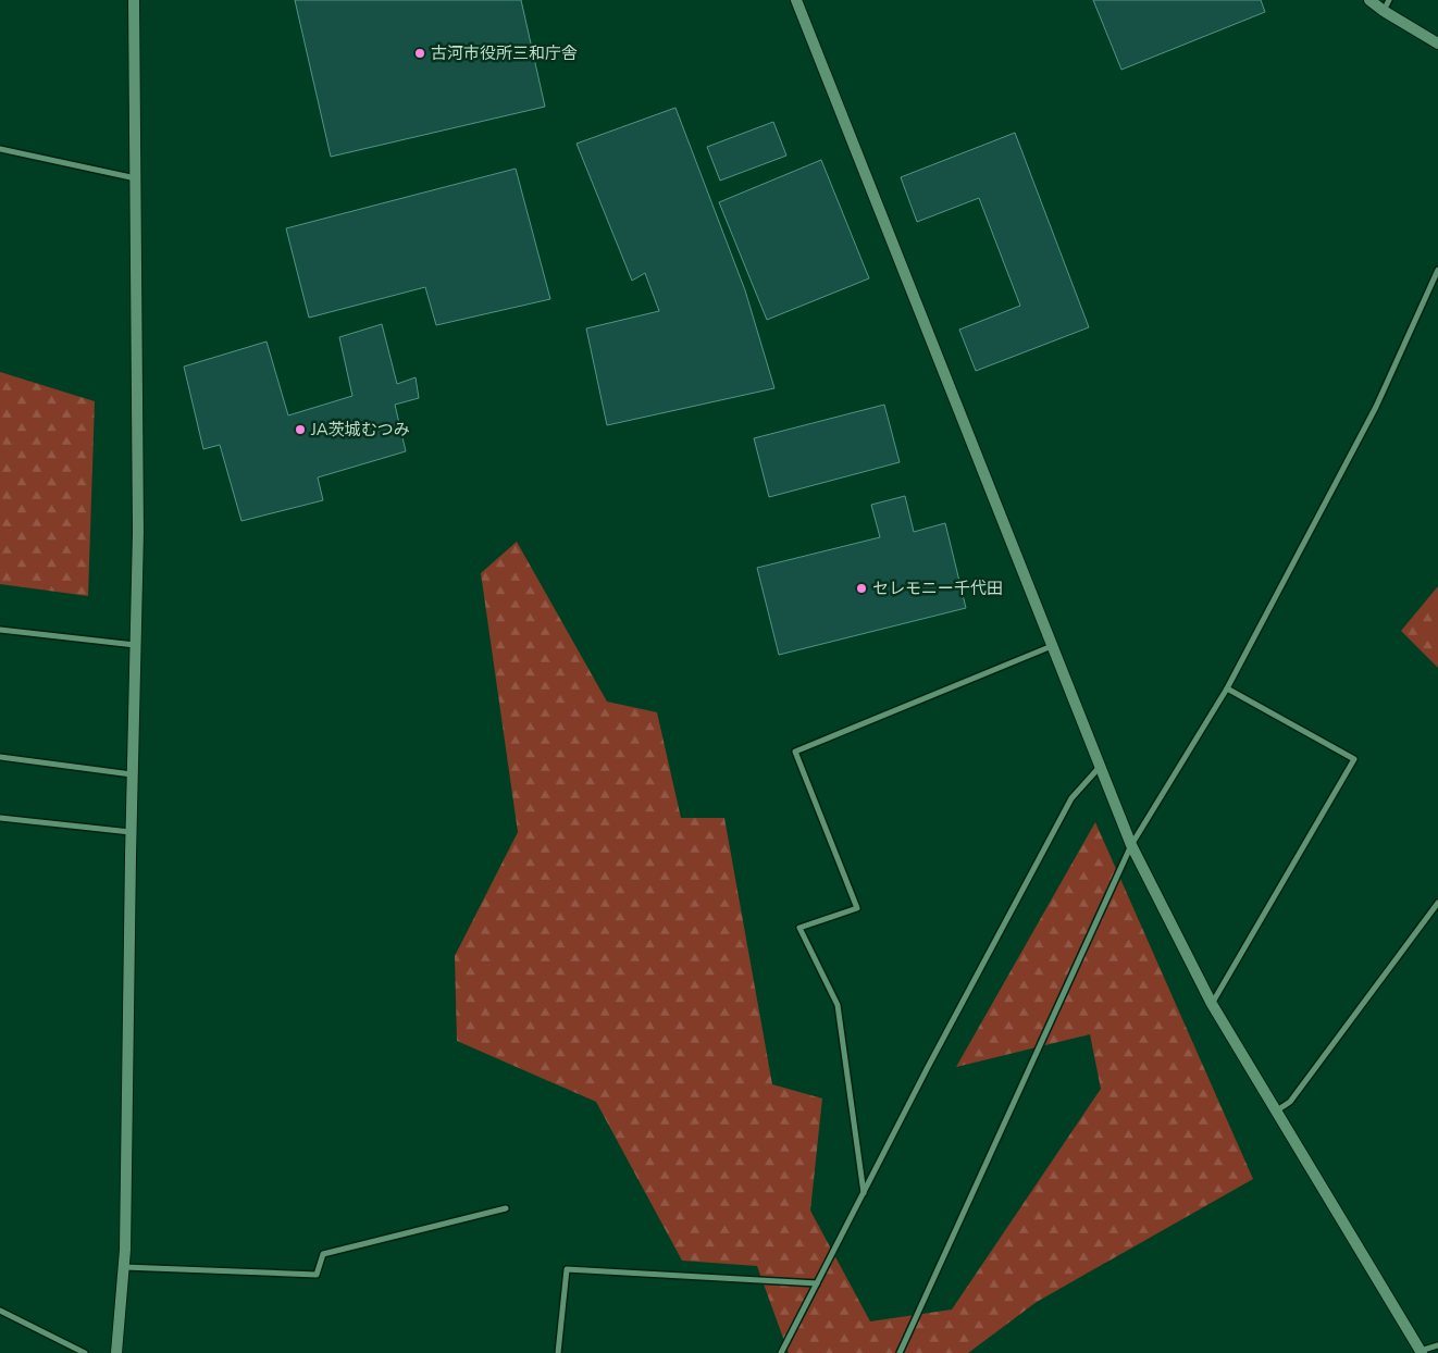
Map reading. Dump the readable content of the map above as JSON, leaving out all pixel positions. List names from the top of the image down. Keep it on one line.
{"places":["古河市役所三和庁舎","JA茨城むつみ","セレモニー千代田"]}
